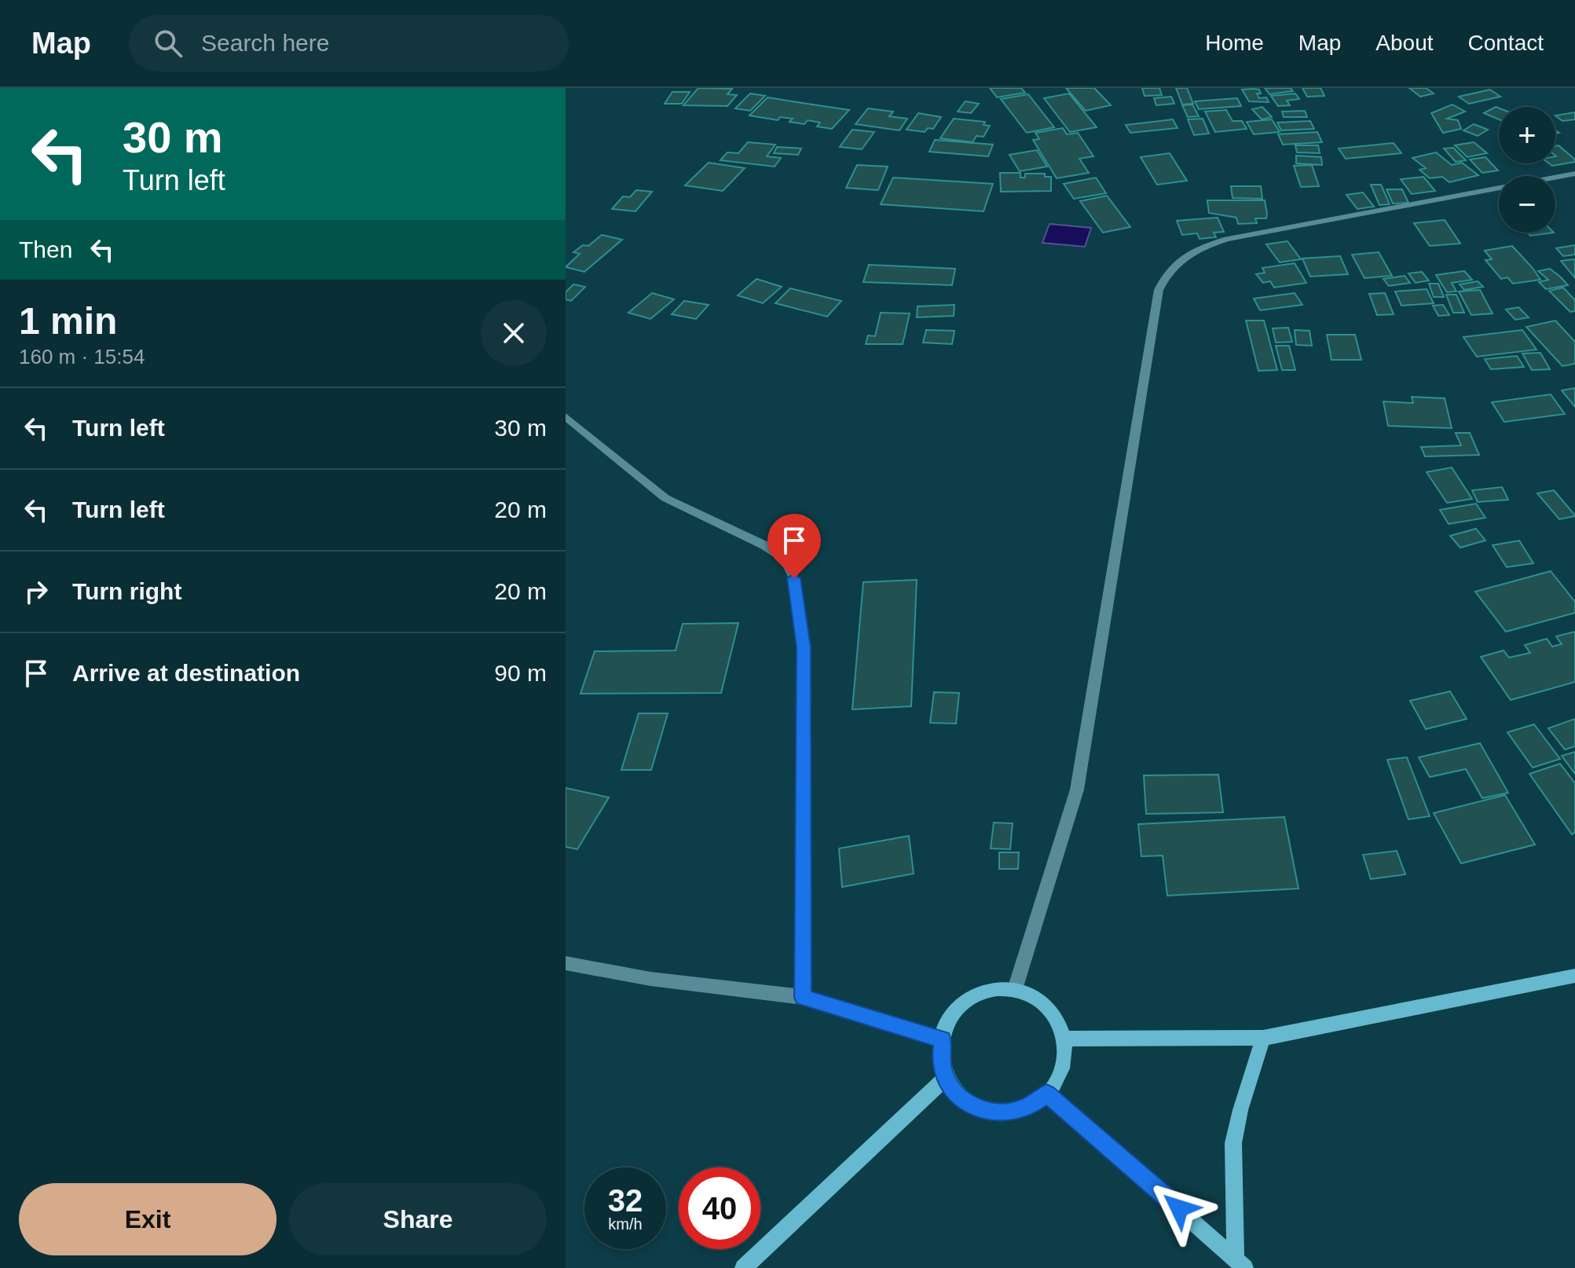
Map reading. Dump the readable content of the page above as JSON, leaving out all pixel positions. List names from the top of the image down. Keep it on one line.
{"page":{"header":"Map","search":"Search here","nav":["Home","Map","About","Contact"],"turn":["30 m","Turn left"],"map_buttons":["+","−"],"then":"Then","heading":["1 min","160 m · 15:54"],"list":[{"name":"Turn left","value":"30 m"},{"name":"Turn left","value":"20 m"},{"name":"Turn right","value":"20 m"},{"name":"Arrive at destination","value":"90 m"}],"speed":"32 km/h","limit":"40","buttons":["Exit","Share"]}}
